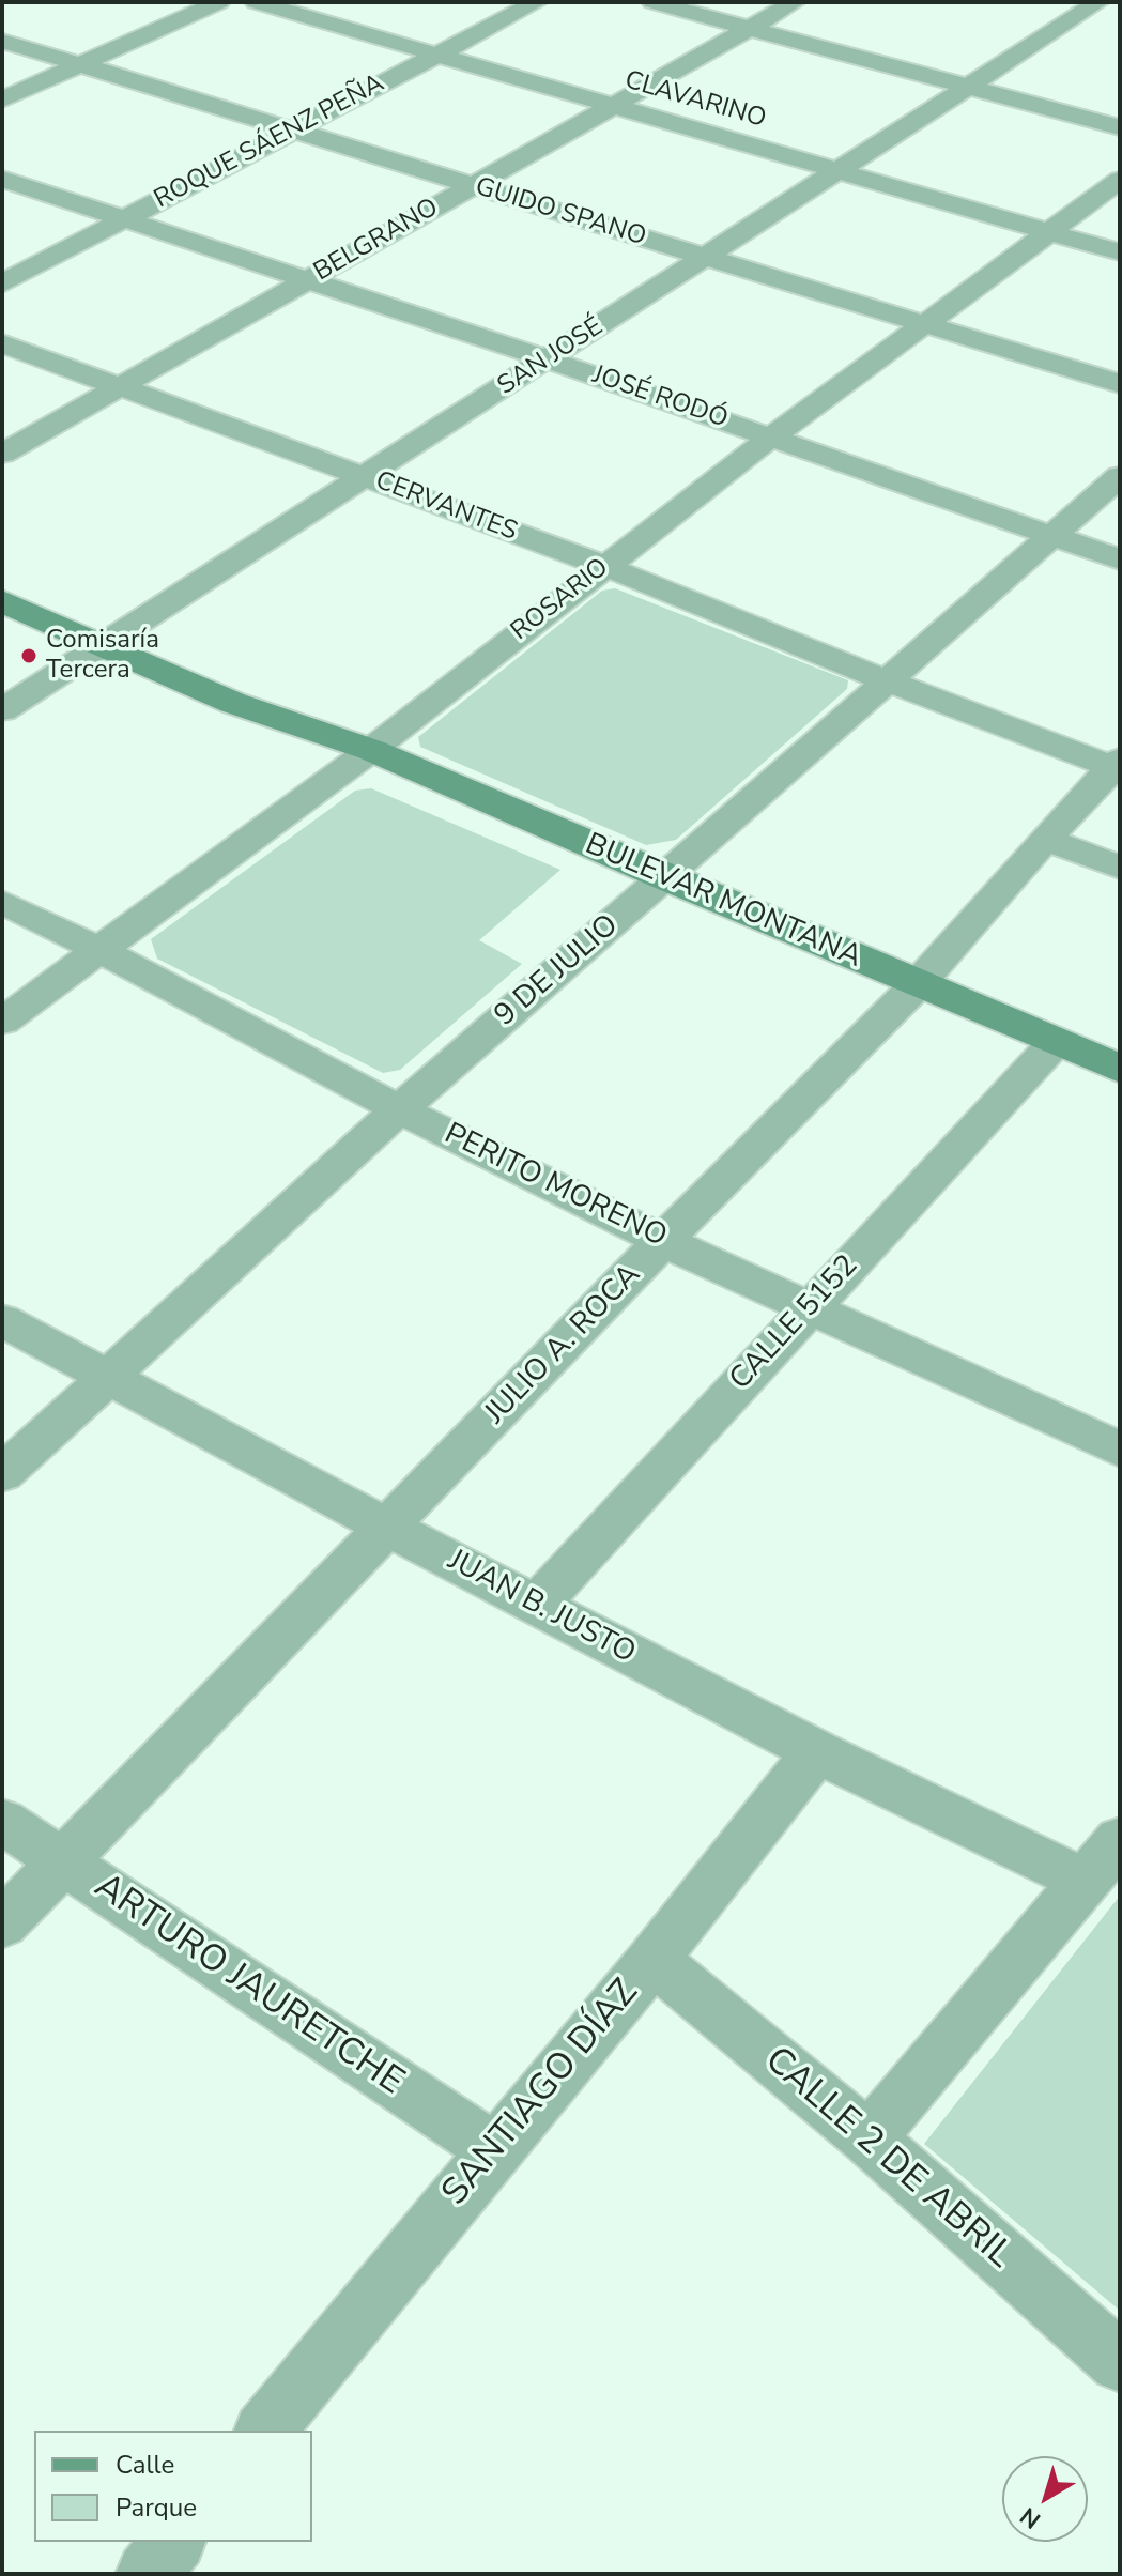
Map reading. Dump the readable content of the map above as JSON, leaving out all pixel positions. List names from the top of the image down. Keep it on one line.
{"streets":{"main road":["BULEVAR MONTANA"],"street":["CLAVARINO","ROQUE SÁENZ PEÑA","GUIDO SPANO","BELGRANO","SAN JOSÉ","JOSÉ RODÓ","CERVANTES","ROSARIO","9 DE JULIO","PERITO MORENO","CALLE 5152","JULIO A. ROCA","JUAN B. JUSTO","ARTURO JAURETCHE","SANTIAGO DÍAZ","CALLE 2 DE ABRIL"]},"crossings":[["CLAVARINO","ROQUE SÁENZ PEÑA"],["CLAVARINO","BELGRANO"],["CLAVARINO","SAN JOSÉ"],["CLAVARINO","ROSARIO"],["ROQUE SÁENZ PEÑA","GUIDO SPANO"],["ROQUE SÁENZ PEÑA","JOSÉ RODÓ"],["GUIDO SPANO","BELGRANO"],["GUIDO SPANO","SAN JOSÉ"],["GUIDO SPANO","ROSARIO"],["BELGRANO","JOSÉ RODÓ"],["BELGRANO","CERVANTES"],["SAN JOSÉ","JOSÉ RODÓ"],["SAN JOSÉ","CERVANTES"],["SAN JOSÉ","BULEVAR MONTANA"],["JOSÉ RODÓ","ROSARIO"],["JOSÉ RODÓ","9 DE JULIO"],["CERVANTES","ROSARIO"],["CERVANTES","9 DE JULIO"],["CERVANTES","JULIO A. ROCA"],["ROSARIO","BULEVAR MONTANA"],["ROSARIO","PERITO MORENO"],["BULEVAR MONTANA","9 DE JULIO"],["BULEVAR MONTANA","CALLE 5152"],["BULEVAR MONTANA","JULIO A. ROCA"],["9 DE JULIO","PERITO MORENO"],["9 DE JULIO","JUAN B. JUSTO"],["PERITO MORENO","CALLE 5152"],["PERITO MORENO","JULIO A. ROCA"],["CALLE 5152","JUAN B. JUSTO"],["JULIO A. ROCA","JUAN B. JUSTO"],["JULIO A. ROCA","ARTURO JAURETCHE"],["JUAN B. JUSTO","SANTIAGO DÍAZ"],["ARTURO JAURETCHE","SANTIAGO DÍAZ"],["SANTIAGO DÍAZ","CALLE 2 DE ABRIL"]],"places":["Comisaría Tercera"],"legend":["Calle","Parque"],"north":"bottom left"}
